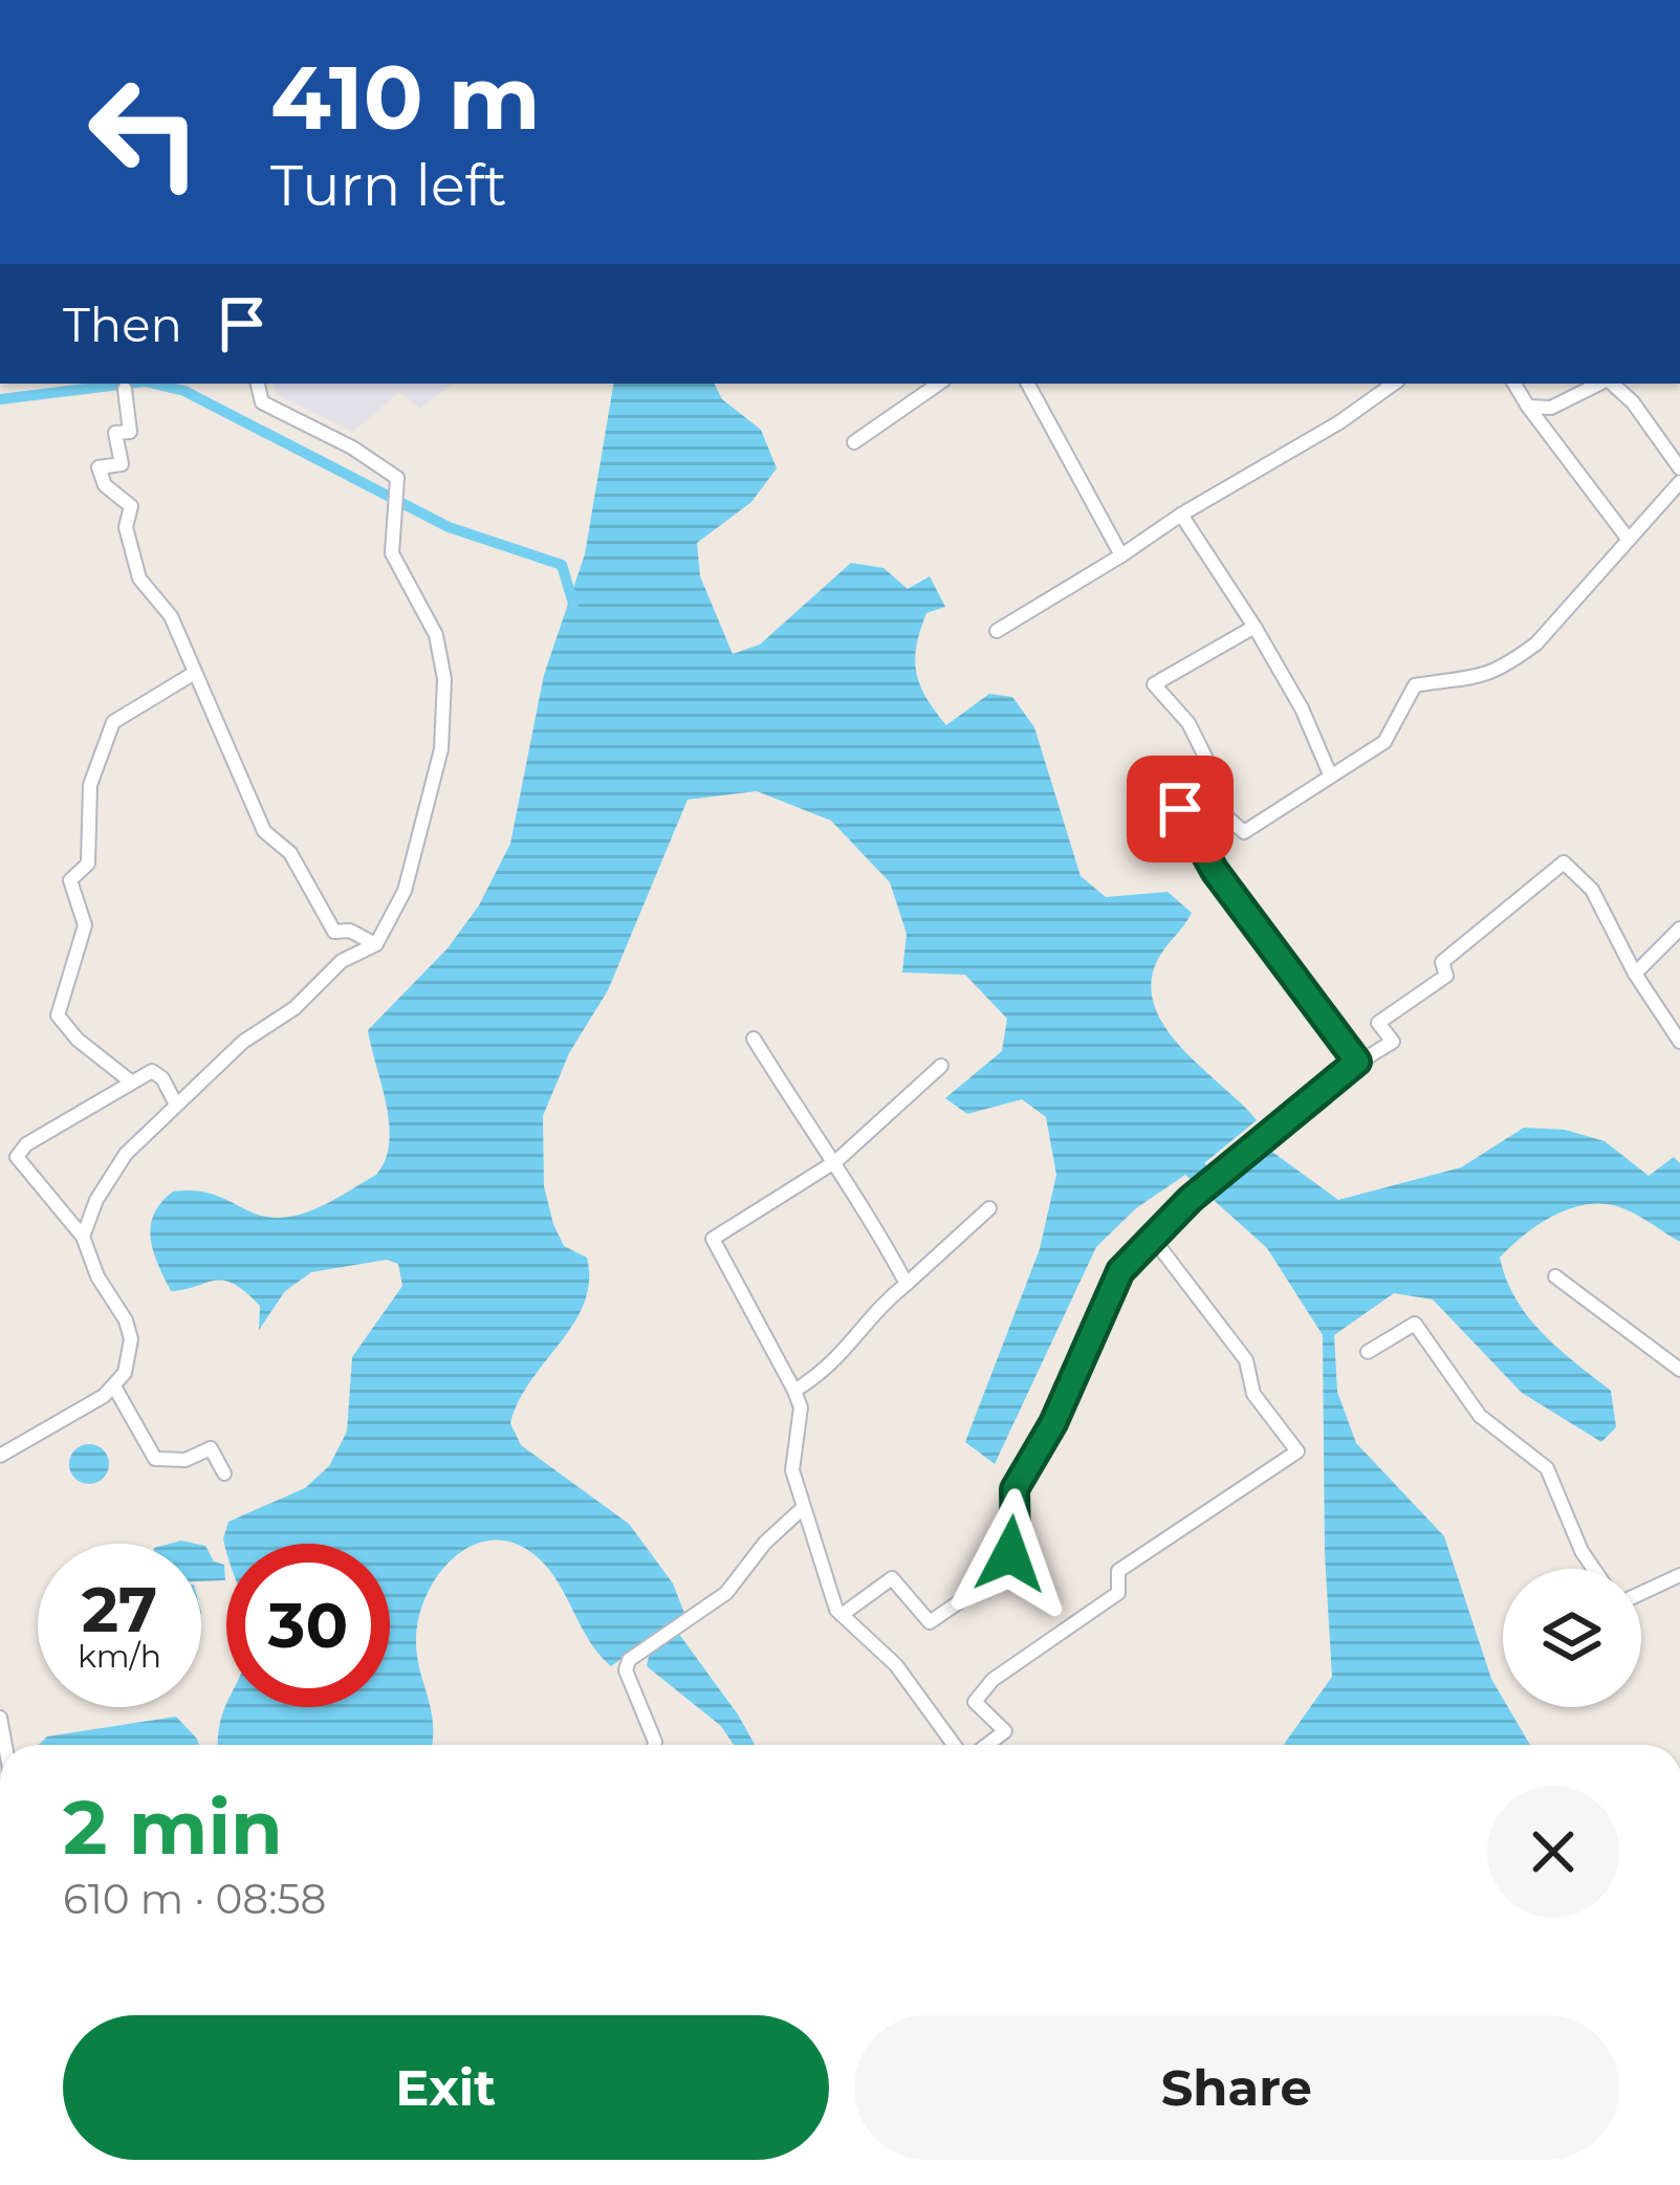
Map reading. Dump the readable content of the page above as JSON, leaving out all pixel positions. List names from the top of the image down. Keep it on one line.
{"page":{"turn":["410 m","Turn left"],"then":"Then","speed":"27 km/h","limit":"30","heading":["2 min","610 m · 08:58"],"buttons":["Exit","Share"]}}
